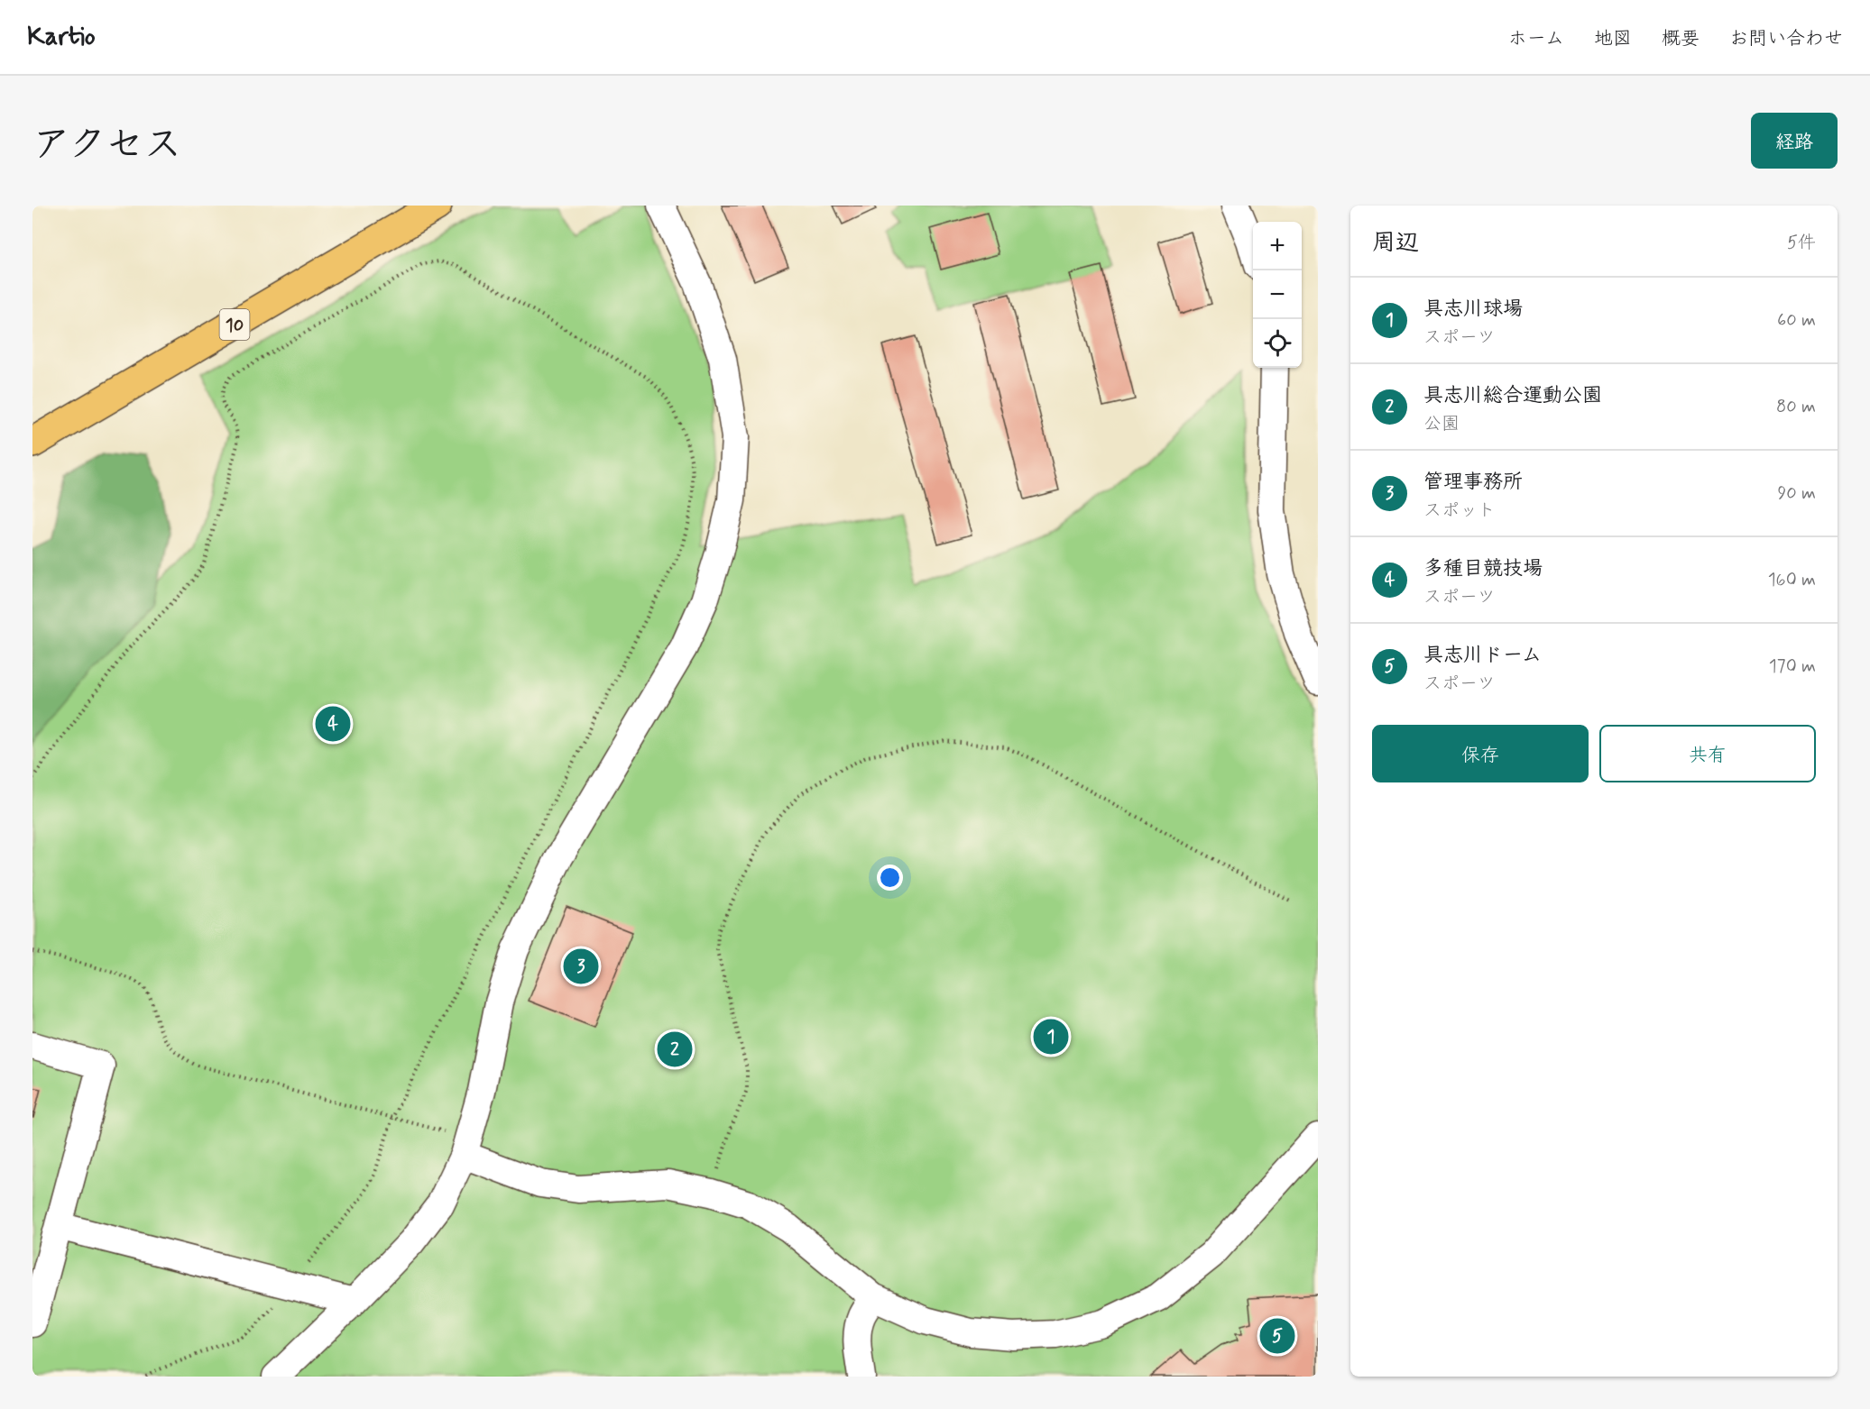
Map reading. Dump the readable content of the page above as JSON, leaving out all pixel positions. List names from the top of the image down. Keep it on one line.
{"streets":{"main road":["10"]},"page":{"header":"Kartio","nav":["ホーム","地図","概要","お問い合わせ"],"title":"アクセス","buttons":["経路",["保存","共有"]],"heading":["周辺","5件"],"map_buttons":["+","−"],"list":[{"mark":"1","name":"具志川球場","note":"スポーツ","value":"60 m"},{"mark":"2","name":"具志川総合運動公園","note":"公園","value":"80 m"},{"mark":"3","name":"管理事務所","note":"スポット","value":"90 m"},{"mark":"4","name":"多種目競技場","note":"スポーツ","value":"160 m"},{"mark":"5","name":"具志川ドーム","note":"スポーツ","value":"170 m"}],"pins":["4","3","1","2","5"]}}
